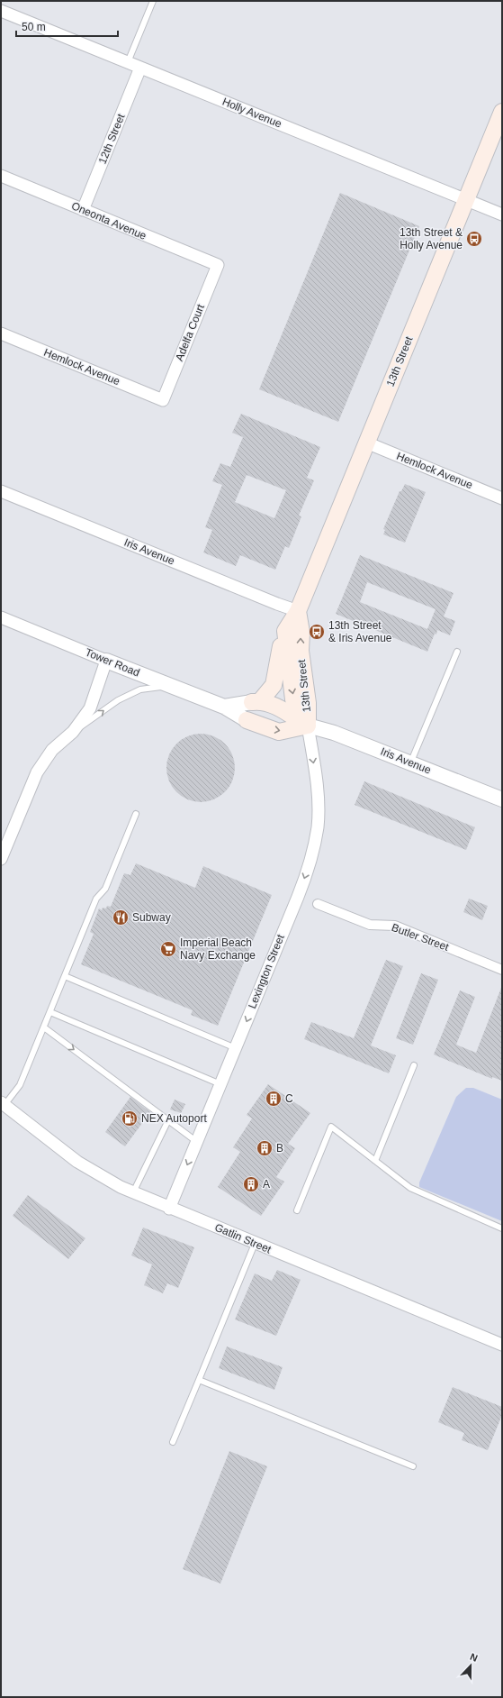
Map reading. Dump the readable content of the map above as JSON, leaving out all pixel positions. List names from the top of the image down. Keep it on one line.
{"streets":{"main road":["13th Street","Tower Road"],"street":["Holly Avenue","12th Street","Oneonta Avenue","Adelfa Court","Hemlock Avenue","Iris Avenue","Butler Street","Lexington Street","Gatlin Street"]},"crossings":[["Holly Avenue","12th Street"],["Holly Avenue","13th Street"],["12th Street","Oneonta Avenue"],["Oneonta Avenue","Adelfa Court"],["Adelfa Court","Hemlock Avenue"],["13th Street","Hemlock Avenue"],["13th Street","Iris Avenue"],["13th Street","Tower Road"],["13th Street","Lexington Street"],["Iris Avenue","Tower Road"],["Iris Avenue","Lexington Street"],["Tower Road","Lexington Street"],["Lexington Street","Gatlin Street"]],"one_way":["Lexington Street"],"places":{"bus stop":["13th Street & Holly Avenue","13th Street & Iris Avenue"],"restaurant":["Subway"],"supermarket":["Imperial Beach Navy Exchange"],"building":["C","B","A"],"fuel station":["NEX Autoport"]},"scale_bar":"50 m","north":"top"}
